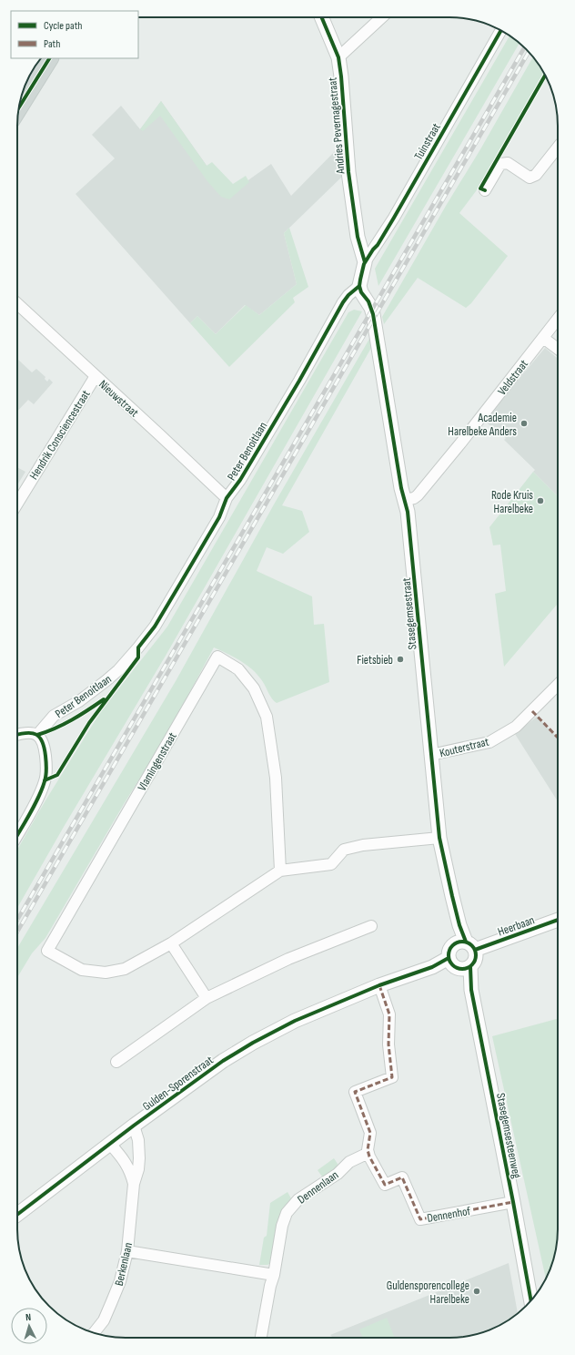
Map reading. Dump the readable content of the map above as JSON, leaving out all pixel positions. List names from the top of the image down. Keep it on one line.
{"streets":{"street":["Andries Pevernagestraat","Tuinstraat","Veldstraat","Nieuwstraat","Hendrik Consciencestraat","Peter Benoitlaan","Stasegemsestraat","Kouterstraat","Vlamingenstraat","Heerbaan","Gulden-Sporenstraat","Stasegemsesteenweg","Dennenlaan","Dennenhof","Berkenlaan"]},"crossings":[["Andries Pevernagestraat","Tuinstraat"],["Veldstraat","Stasegemsestraat"],["Nieuwstraat","Hendrik Consciencestraat"],["Nieuwstraat","Peter Benoitlaan"],["Peter Benoitlaan","Stasegemsestraat"],["Stasegemsestraat","Kouterstraat"],["Stasegemsestraat","Vlamingenstraat"],["Stasegemsestraat","Heerbaan"],["Stasegemsestraat","Gulden-Sporenstraat"],["Stasegemsestraat","Stasegemsesteenweg"],["Gulden-Sporenstraat","Stasegemsesteenweg"],["Gulden-Sporenstraat","Berkenlaan"],["Stasegemsesteenweg","Dennenhof"],["Dennenlaan","Dennenhof"]],"places":["Academie Harelbeke Anders","Rode Kruis Harelbeke","Fietsbieb","Guldensporencollege Harelbeke"],"legend":["Cycle path","Path"],"north":"top"}
